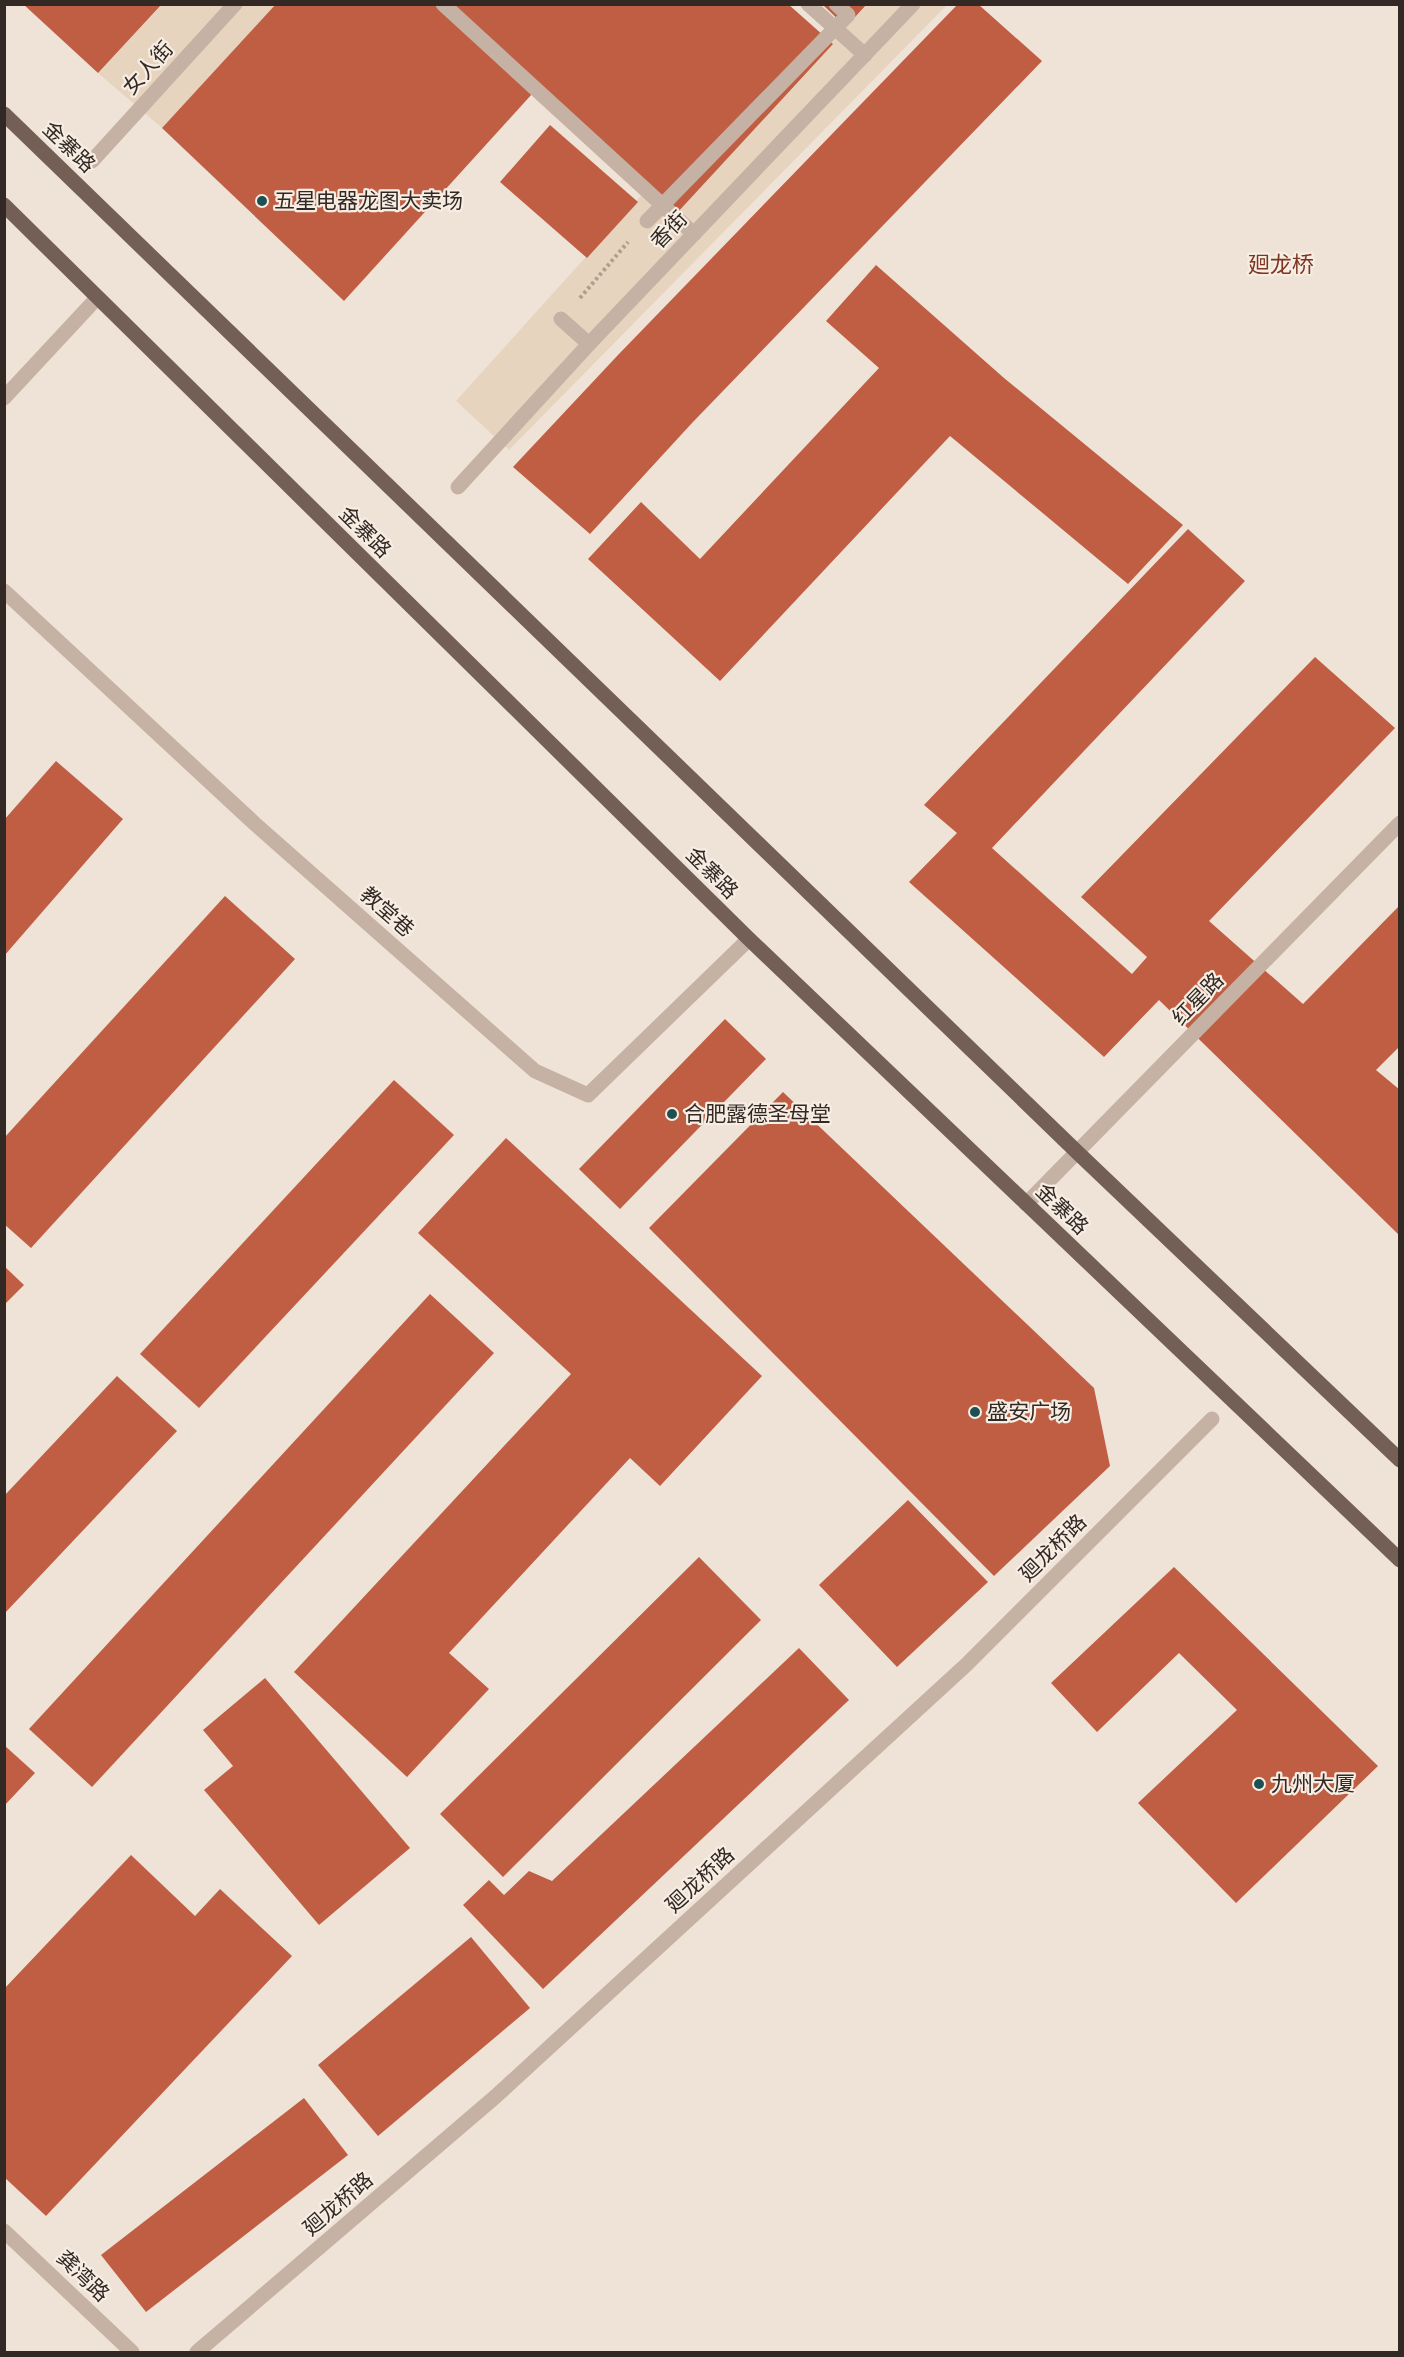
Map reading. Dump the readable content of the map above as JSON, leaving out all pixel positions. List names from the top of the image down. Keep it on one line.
{"streets":{"main road":["金寨路"],"street":["女人街","香街","教堂巷","红星路","廻龙桥路","龚湾路"]},"crossings":[["金寨路","教堂巷"],["金寨路","红星路"]],"districts":["廻龙桥"],"places":["五星电器龙图大卖场","合肥露德圣母堂","盛安广场","九州大厦"]}
